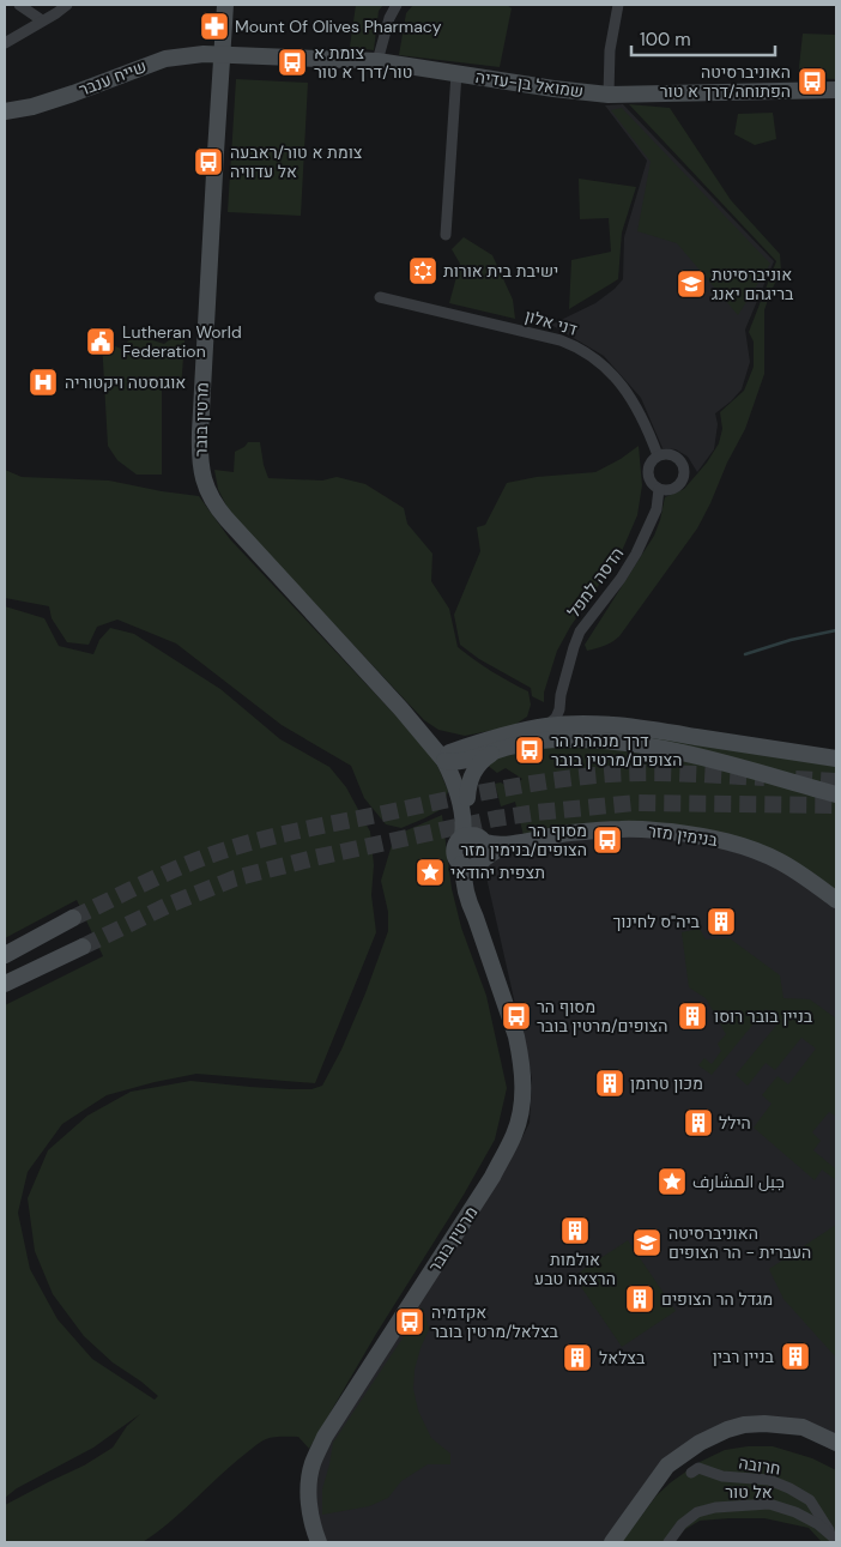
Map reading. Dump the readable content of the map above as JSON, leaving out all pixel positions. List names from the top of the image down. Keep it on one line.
{"streets":{"street":["שייח ענבר","שמואל בן-עדיה","דני אלון","מרטין בובר","הדסה למפל","בנימין מזר","חרובה","אל טור"]},"crossings":[["שייח ענבר","שמואל בן-עדיה"],["שייח ענבר","מרטין בובר"],["שמואל בן-עדיה","מרטין בובר"],["דני אלון","הדסה למפל"],["מרטין בובר","בנימין מזר"],["חרובה","אל טור"]],"places":{"pharmacy":["Mount Of Olives Pharmacy"],"bus stop":["צומת א טור/דרך א טור","האוניברסיטה הפתוחה/דרך א טור","צומת א טור/ראבעה אל עדוויה","דרך מנהרת הר הצופים/מרטין בובר","מסוף הר הצופים/בנימין מזר","מסוף הר הצופים/מרטין בובר","אקדמיה בצלאל/מרטין בובר"],"synagogue":["ישיבת בית אורות"],"school or university":["אוניברסיטת בריגהם יאנג","האוניברסיטה העברית - הר הצופים"],"public building":["Lutheran World Federation"],"hospital":["אוגוסטה ויקטוריה"],"place":["תצפית יהודאי","جبل المشارف"],"building":["ביה\"ס לחינוך","בניין בובר רוסו","מכון טרומן","הילל","אולמות הרצאה טבע","מגדל הר הצופים","בניין רבין","בצלאל"]},"scale_bar":"100 m"}
